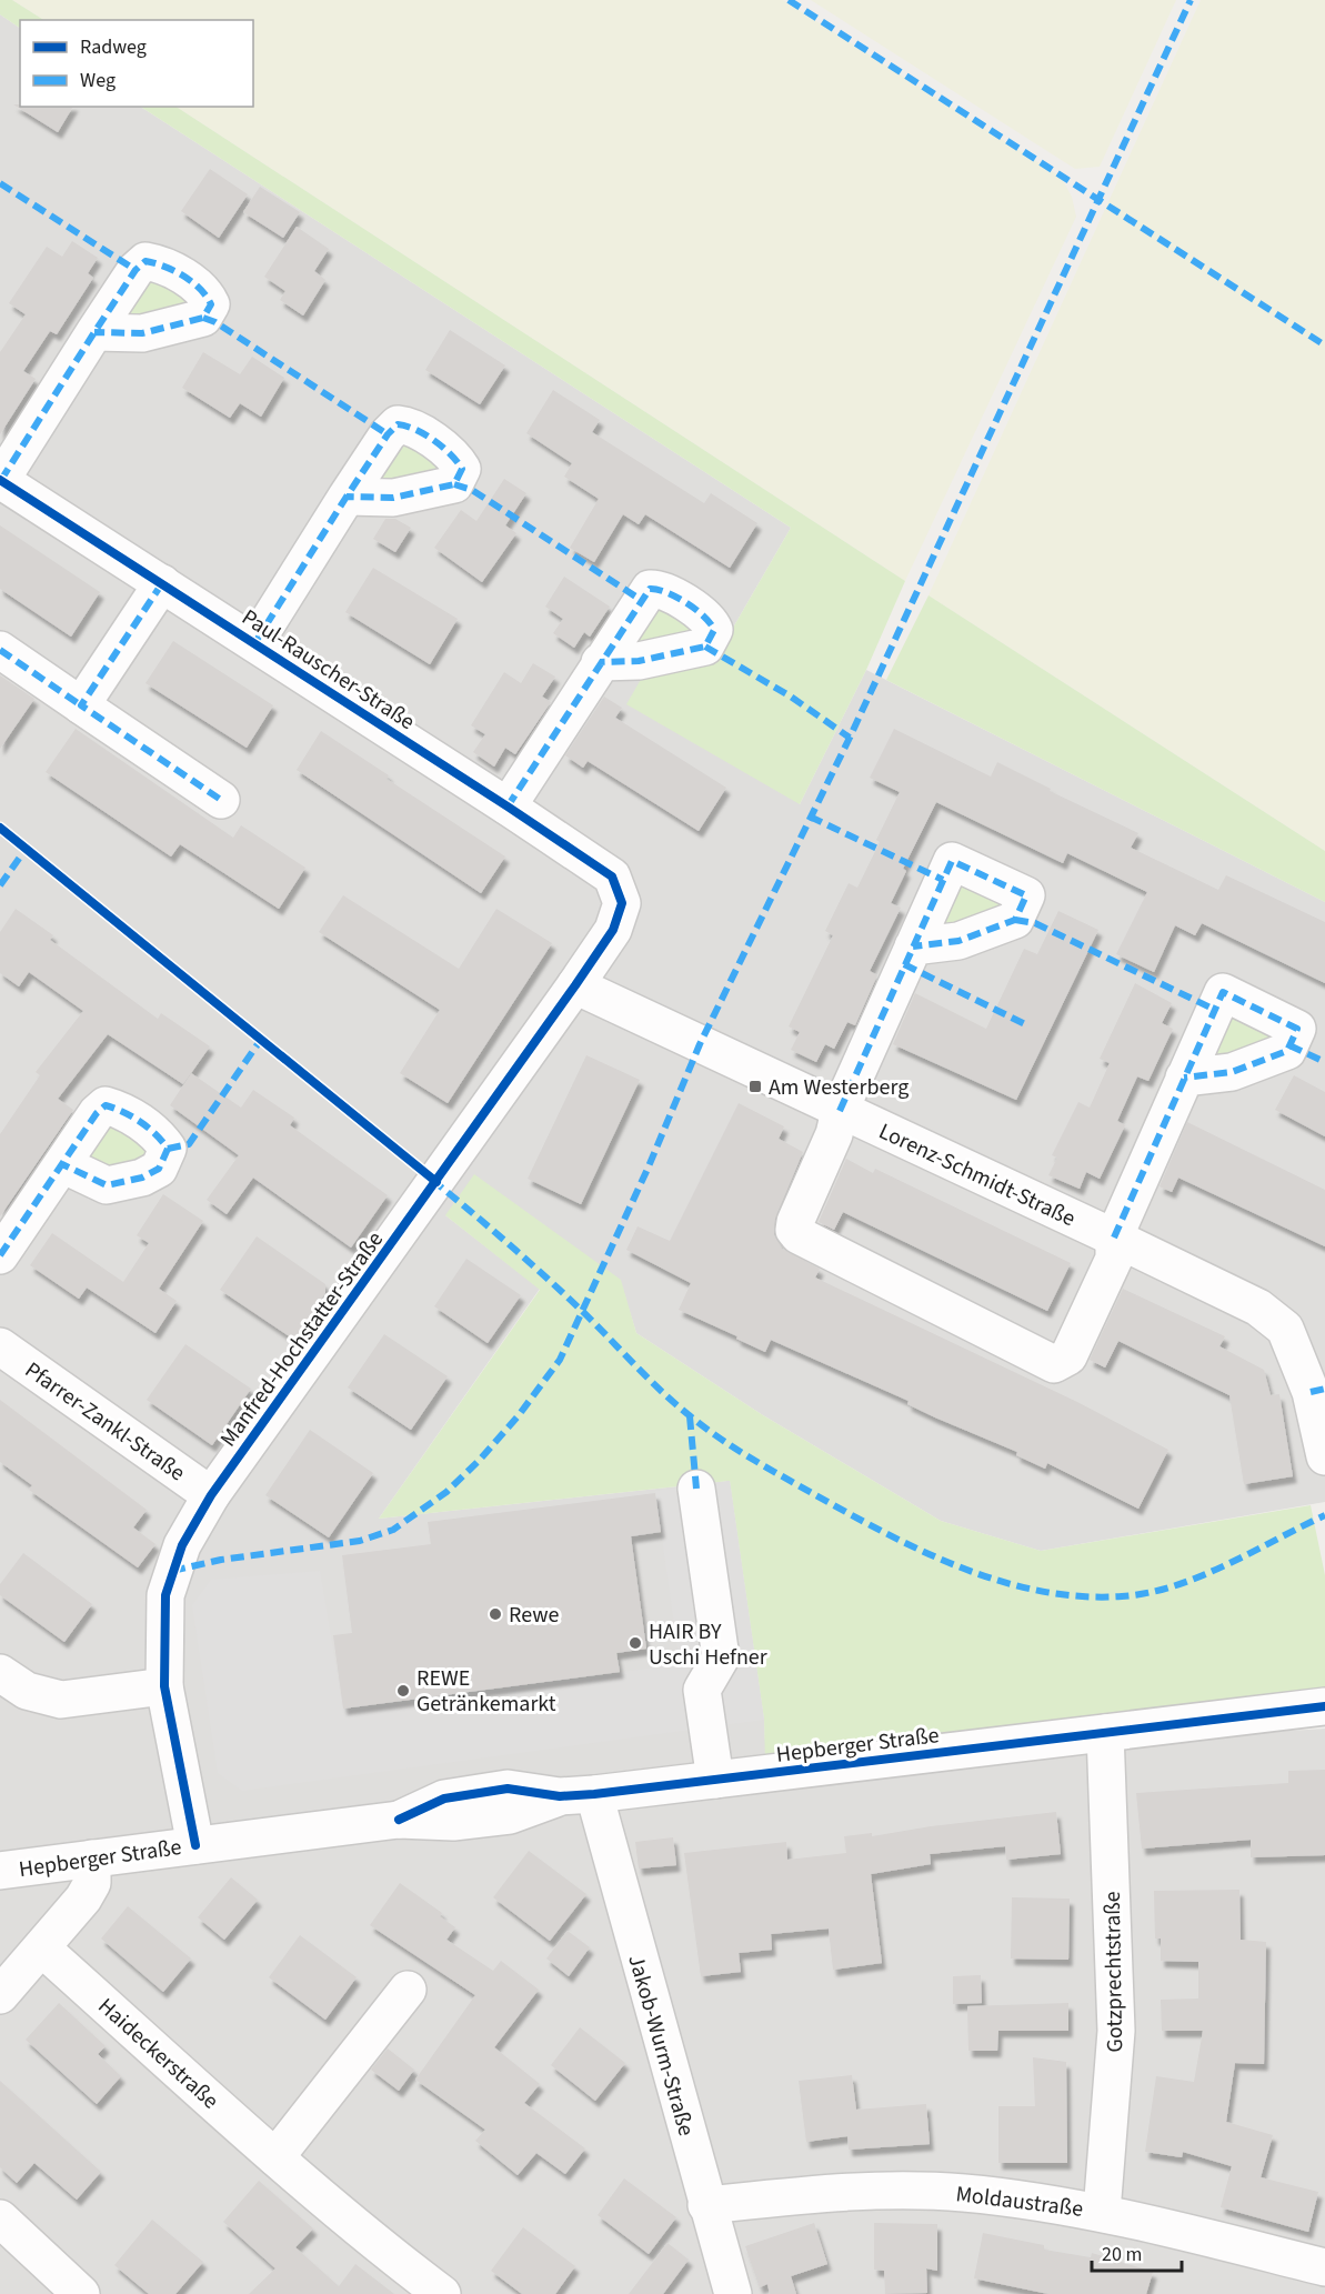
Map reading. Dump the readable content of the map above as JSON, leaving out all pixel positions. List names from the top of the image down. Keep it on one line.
{"streets":{"street":["Paul-Rauscher-Straße","Lorenz-Schmidt-Straße","Manfred-Hochstatter-Straße","Pfarrer-Zankl-Straße","Hepberger Straße","Gotzprechtstraße","Jakob-Wurm-Straße","Haideckerstraße","Moldaustraße"]},"crossings":[["Paul-Rauscher-Straße","Manfred-Hochstatter-Straße"],["Lorenz-Schmidt-Straße","Manfred-Hochstatter-Straße"],["Manfred-Hochstatter-Straße","Pfarrer-Zankl-Straße"],["Manfred-Hochstatter-Straße","Hepberger Straße"],["Hepberger Straße","Gotzprechtstraße"],["Hepberger Straße","Jakob-Wurm-Straße"],["Gotzprechtstraße","Moldaustraße"],["Jakob-Wurm-Straße","Moldaustraße"]],"places":{"transit":["Am Westerberg"],"other":["Rewe","HAIR BY Uschi Hefner","REWE Getränkemarkt"]},"legend":["Radweg","Weg"],"scale_bar":"20 m"}
